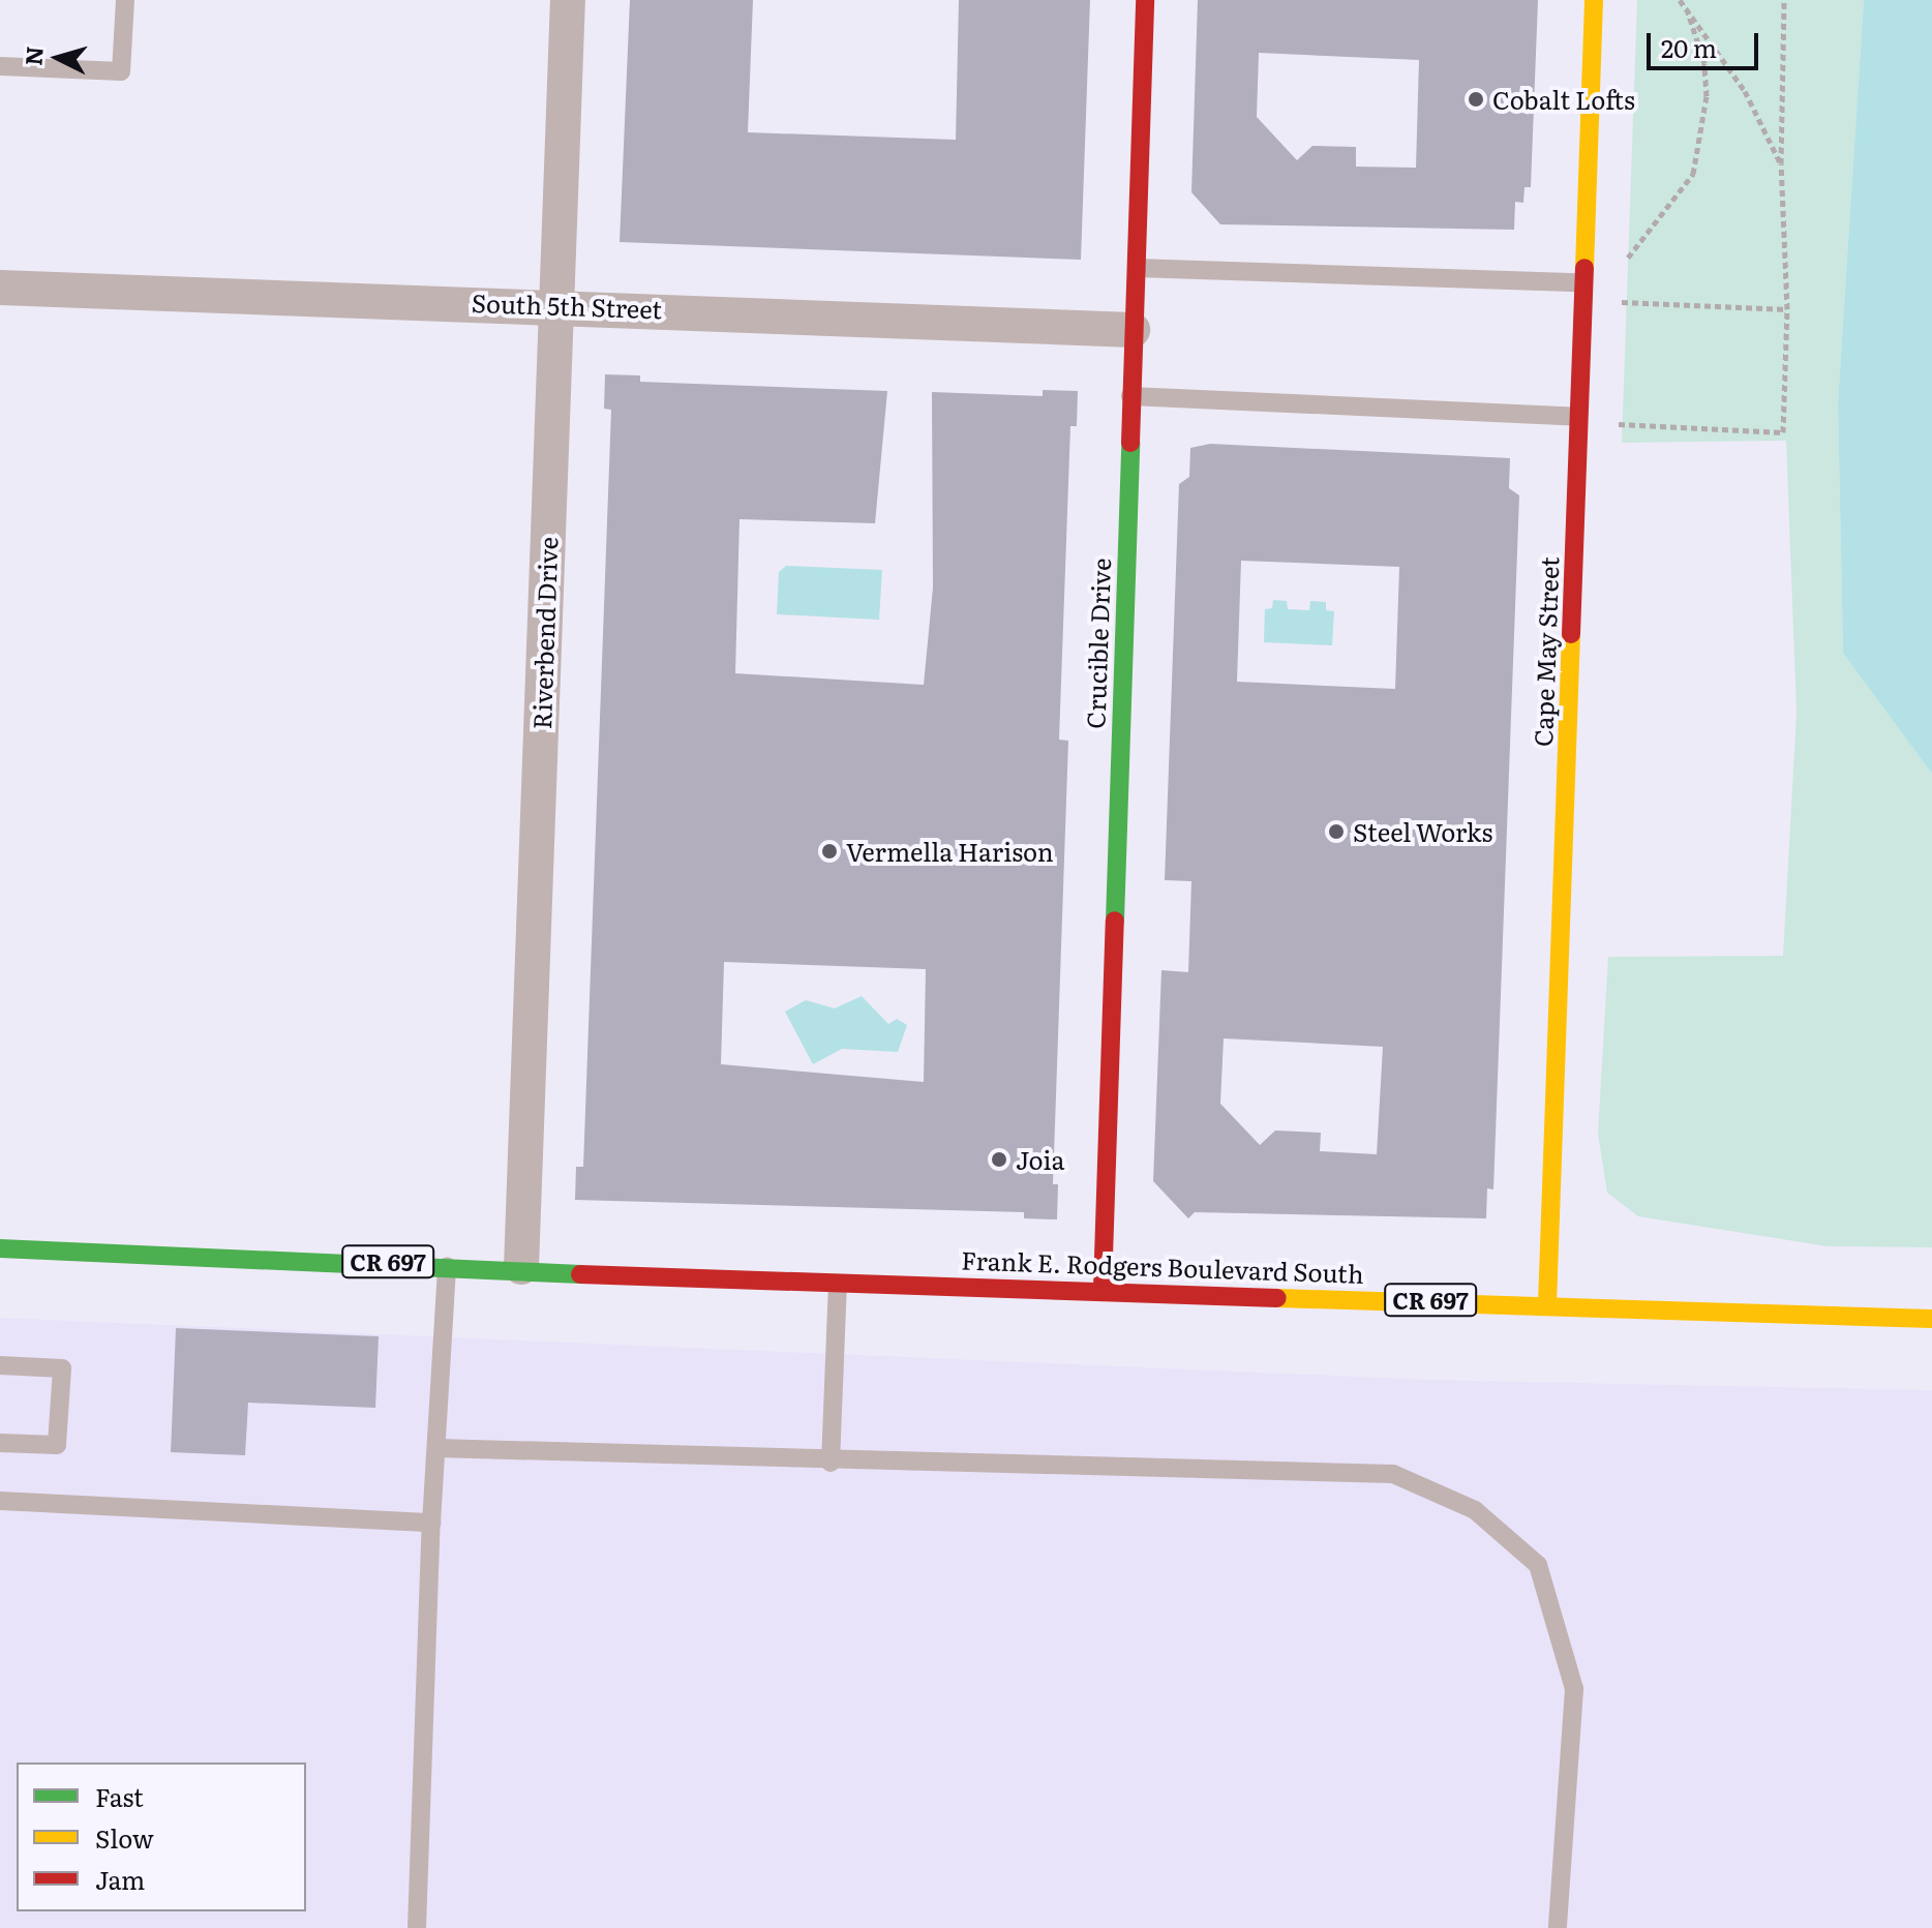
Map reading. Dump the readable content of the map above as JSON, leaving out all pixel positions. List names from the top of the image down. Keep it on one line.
{"streets":{"street":["South 5th Street","Riverbend Drive","Crucible Drive","Cape May Street","CR 697","Frank E. Rodgers Boulevard South"]},"crossings":[["South 5th Street","Riverbend Drive"],["South 5th Street","Crucible Drive"],["Riverbend Drive","CR 697"],["Crucible Drive","Frank E. Rodgers Boulevard South"],["Cape May Street","Frank E. Rodgers Boulevard South"],["CR 697","Frank E. Rodgers Boulevard South"]],"places":["Cobalt Lofts","Steel Works","Vermella Harison","Joia"],"legend":["Fast","Slow","Jam"],"scale_bar":"20 m","north":"left"}
